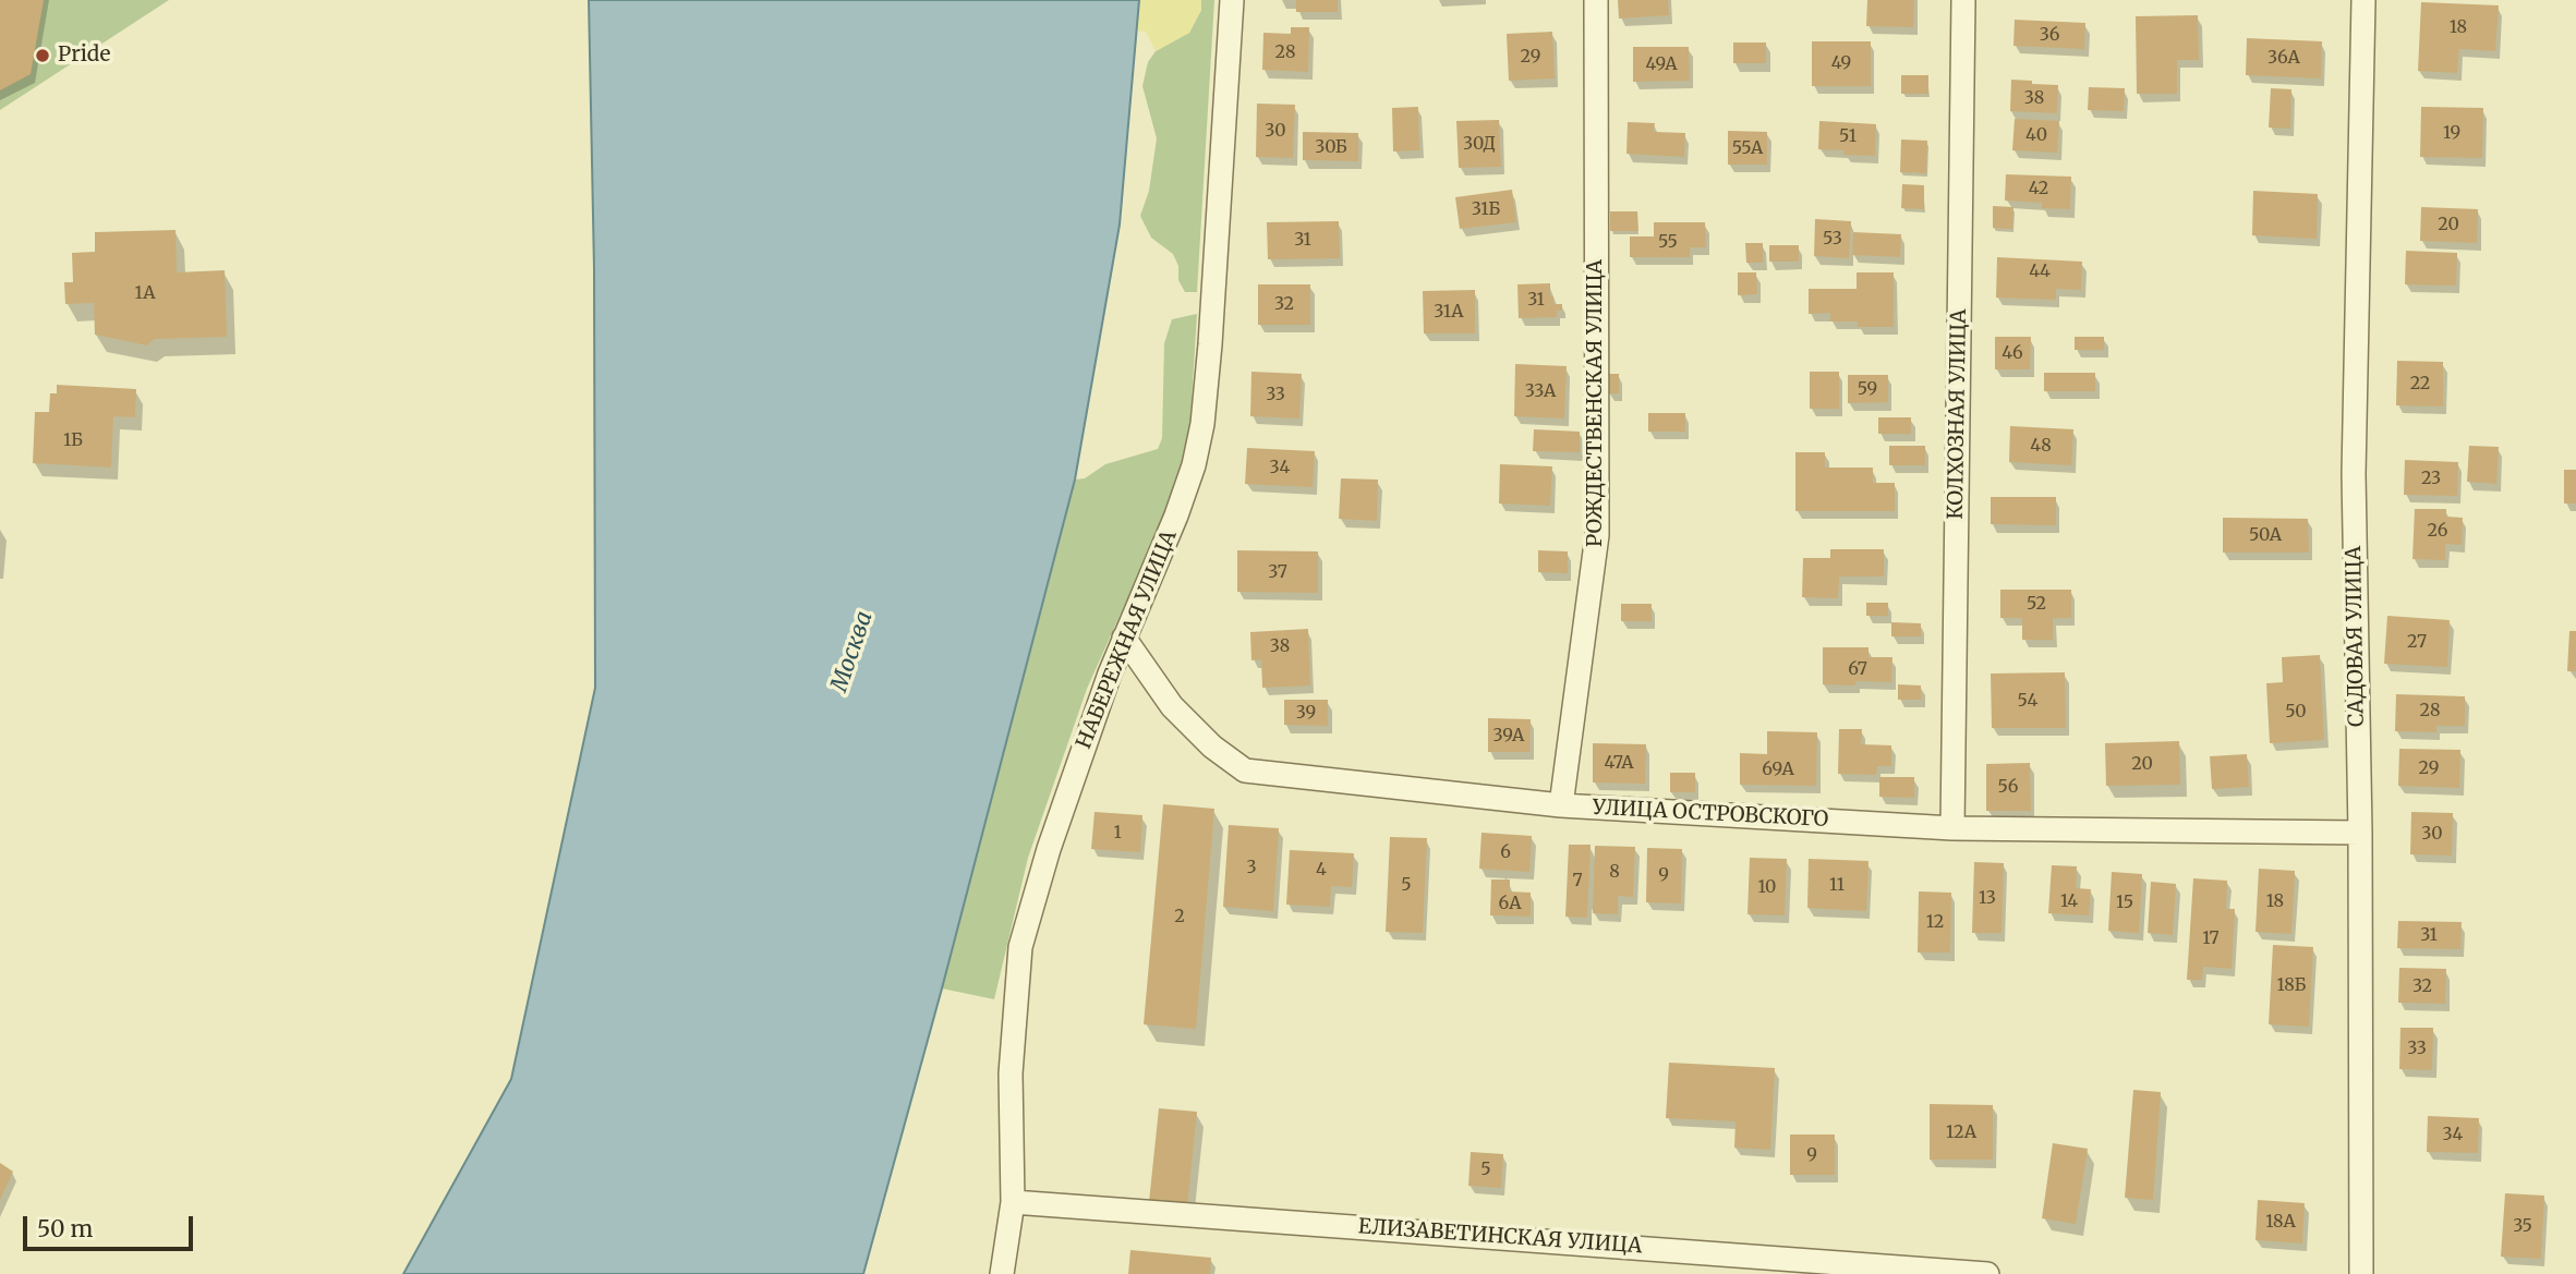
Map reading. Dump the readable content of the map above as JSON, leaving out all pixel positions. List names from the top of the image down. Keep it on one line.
{"streets":{"street":["РОЖДЕСТВЕНСКАЯ УЛИЦА","КОЛХОЗНАЯ УЛИЦА","САДОВАЯ УЛИЦА","НАБЕРЕЖНАЯ УЛИЦА","УЛИЦА ОСТРОВСКОГО","ЕЛИЗАВЕТИНСКАЯ УЛИЦА"]},"crossings":[["РОЖДЕСТВЕНСКАЯ УЛИЦА","УЛИЦА ОСТРОВСКОГО"],["КОЛХОЗНАЯ УЛИЦА","УЛИЦА ОСТРОВСКОГО"],["САДОВАЯ УЛИЦА","УЛИЦА ОСТРОВСКОГО"],["НАБЕРЕЖНАЯ УЛИЦА","УЛИЦА ОСТРОВСКОГО"],["НАБЕРЕЖНАЯ УЛИЦА","ЕЛИЗАВЕТИНСКАЯ УЛИЦА"]],"water":["Москва"],"places":["Pride"],"house_numbers":["18","36","28","29","36А","49","49А","38","30","19","40","51","30Д","30Б","55А","42","31Б","20","53","31","55","44","1А","31","32","31А","46","22","59","33А","33","1Б","48","34","23","26","50А","37","52","27","38","67","54","28","50","39","39А","47А","20","29","69А","56","1","30","6","3","4","8","9","7","5","11","10","13","14","18","15","6А","2","12","31","17","18Б","32","33","12А","34","9","5","18А","35"],"scale_bar":"50 m"}
